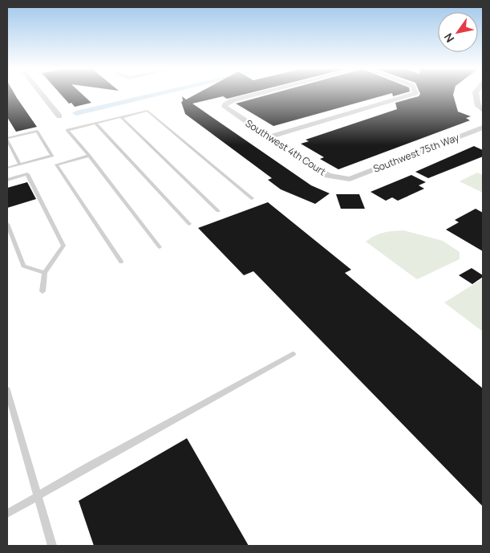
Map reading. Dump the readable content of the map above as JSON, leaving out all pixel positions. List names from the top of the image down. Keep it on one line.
{"streets":{"street":["Southwest 4th Court","Southwest 75th Way"]},"crossings":[["Southwest 4th Court","Southwest 75th Way"]],"north":"bottom left"}
